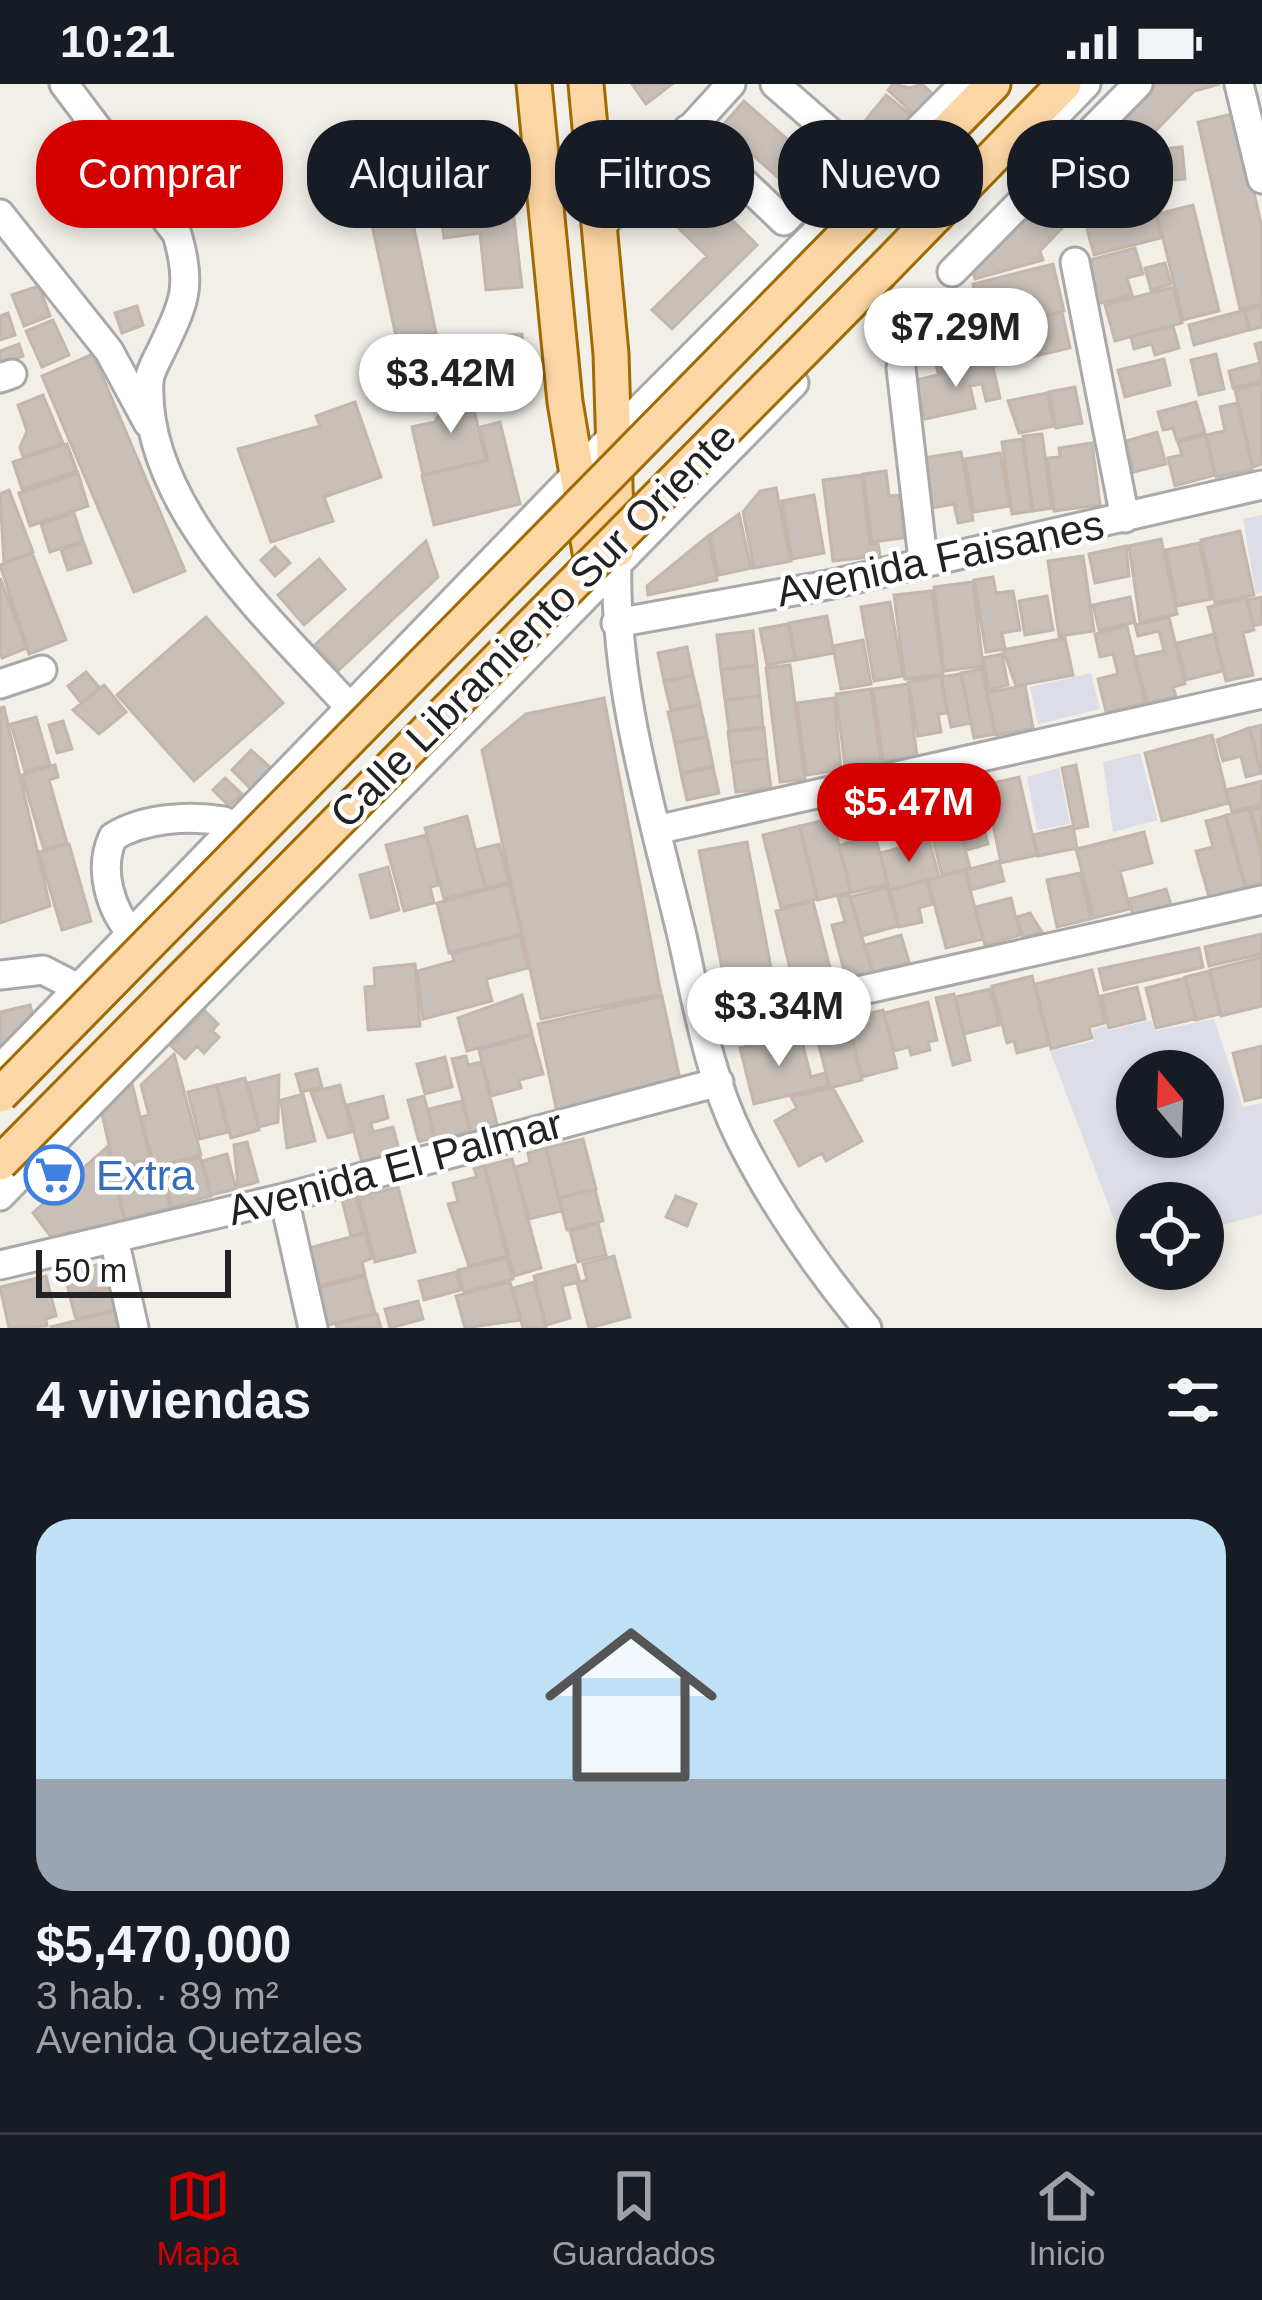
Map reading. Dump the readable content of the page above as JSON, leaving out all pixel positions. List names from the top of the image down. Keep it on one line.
{"streets":{"main road":["Calle Libramiento Sur Oriente"],"street":["Avenida Faisanes","Avenida El Palmar"]},"places":{"supermarket":["Extra"]},"scale_bar":"50 m","north":"top","page":{"status":"10:21","chip":["Comprar","Alquilar","Filtros","Nuevo","Piso"],"price":["$7.29M","$3.42M","$5.47M","$3.34M"],"scale":"50 m","heading":"4 viviendas","list":[{"name":"$5,470,000","note":"3 hab. · 89 m² · Avenida Quetzales"}],"tabs":["Mapa","Guardados","Inicio"]}}
